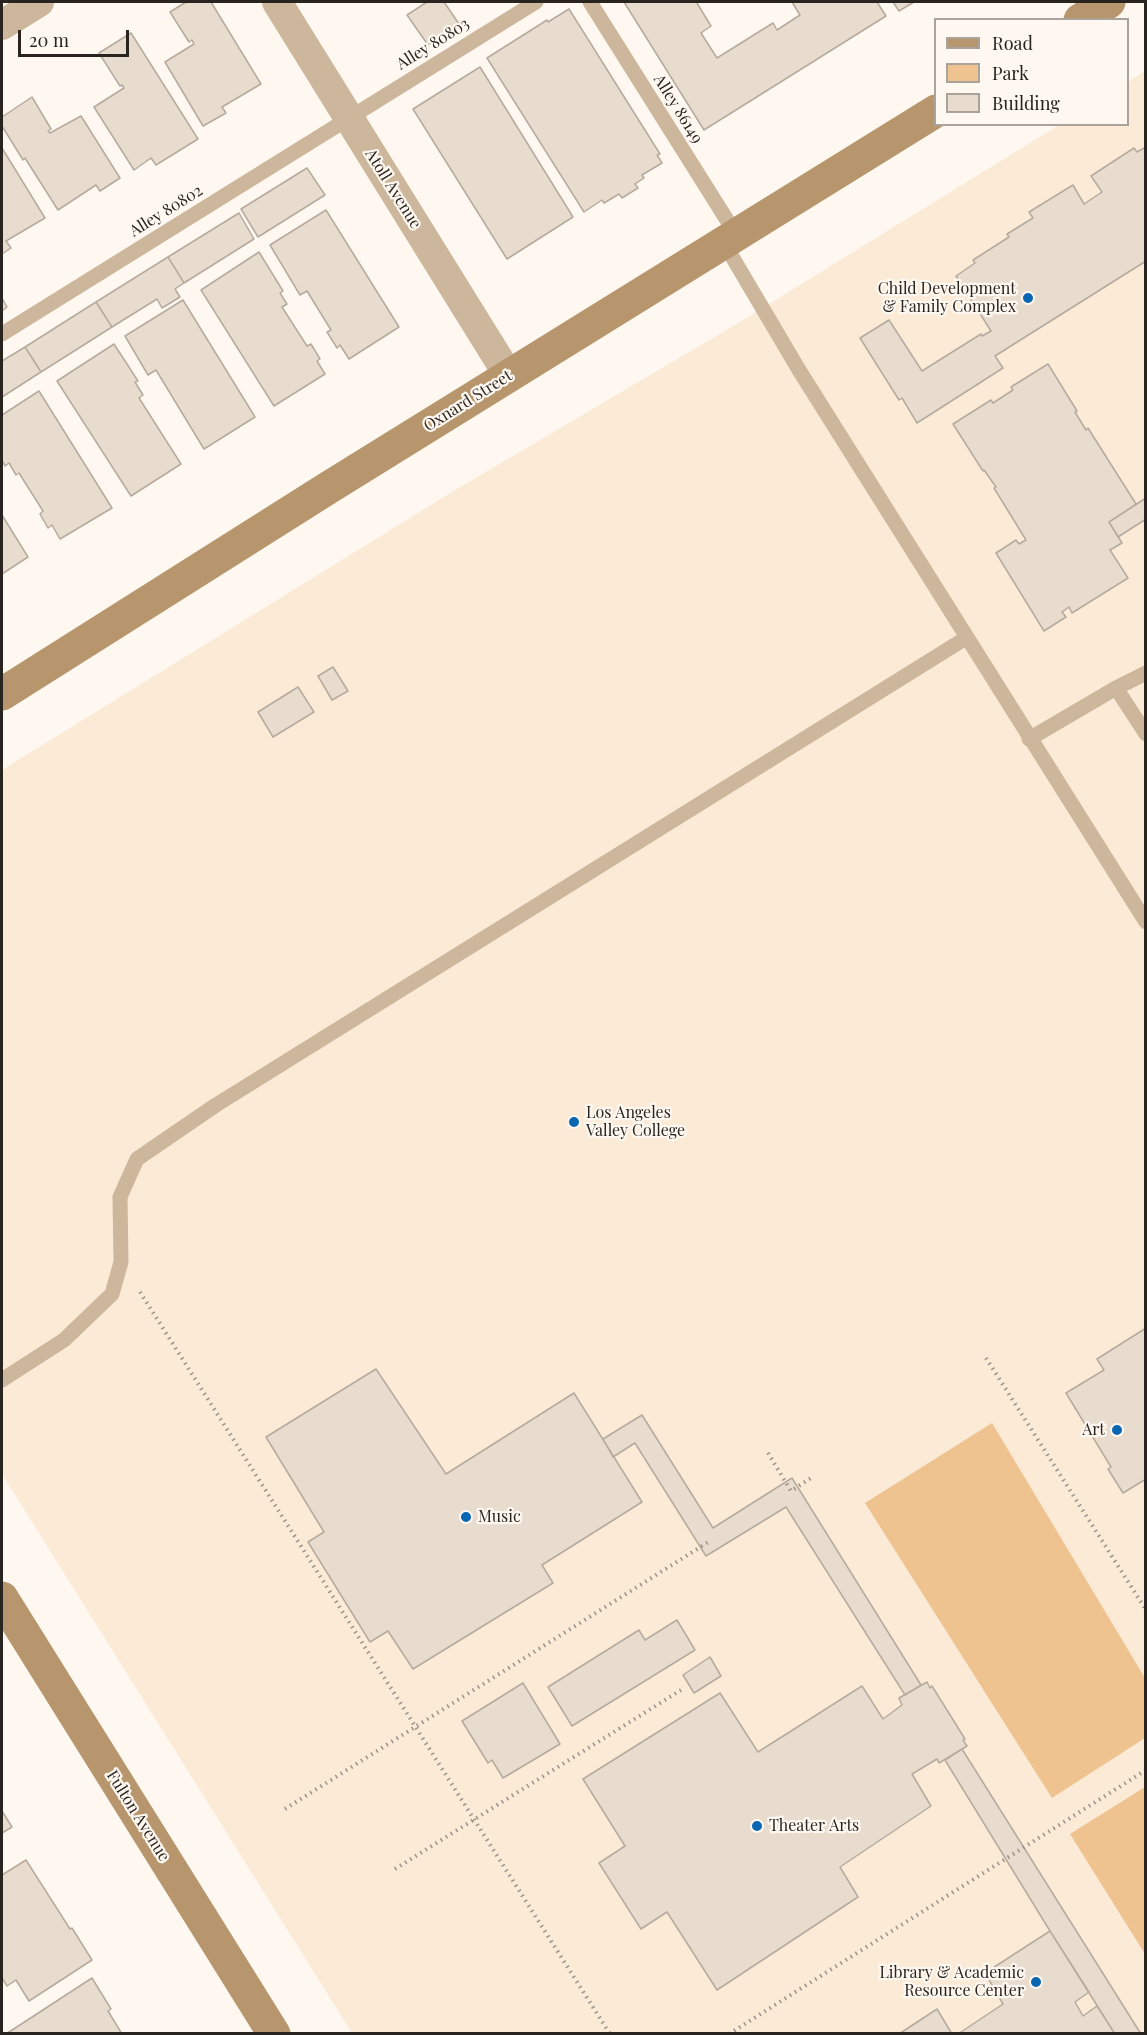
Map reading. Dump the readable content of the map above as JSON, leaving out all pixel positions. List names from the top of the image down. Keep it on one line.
{"streets":{"main road":["Oxnard Street","Fulton Avenue"],"street":["Atoll Avenue"],"lane":["Alley 80803","Alley 86149","Alley 80802"]},"crossings":[["Alley 80803","Atoll Avenue"],["Alley 80803","Alley 80802"],["Alley 86149","Oxnard Street"],["Atoll Avenue","Alley 80802"],["Atoll Avenue","Oxnard Street"]],"places":["Child Development & Family Complex","Los Angeles Valley College","Art","Music","Theater Arts","Library & Academic Resource Center"],"legend":["Road","Park","Building"],"scale_bar":"20 m"}
